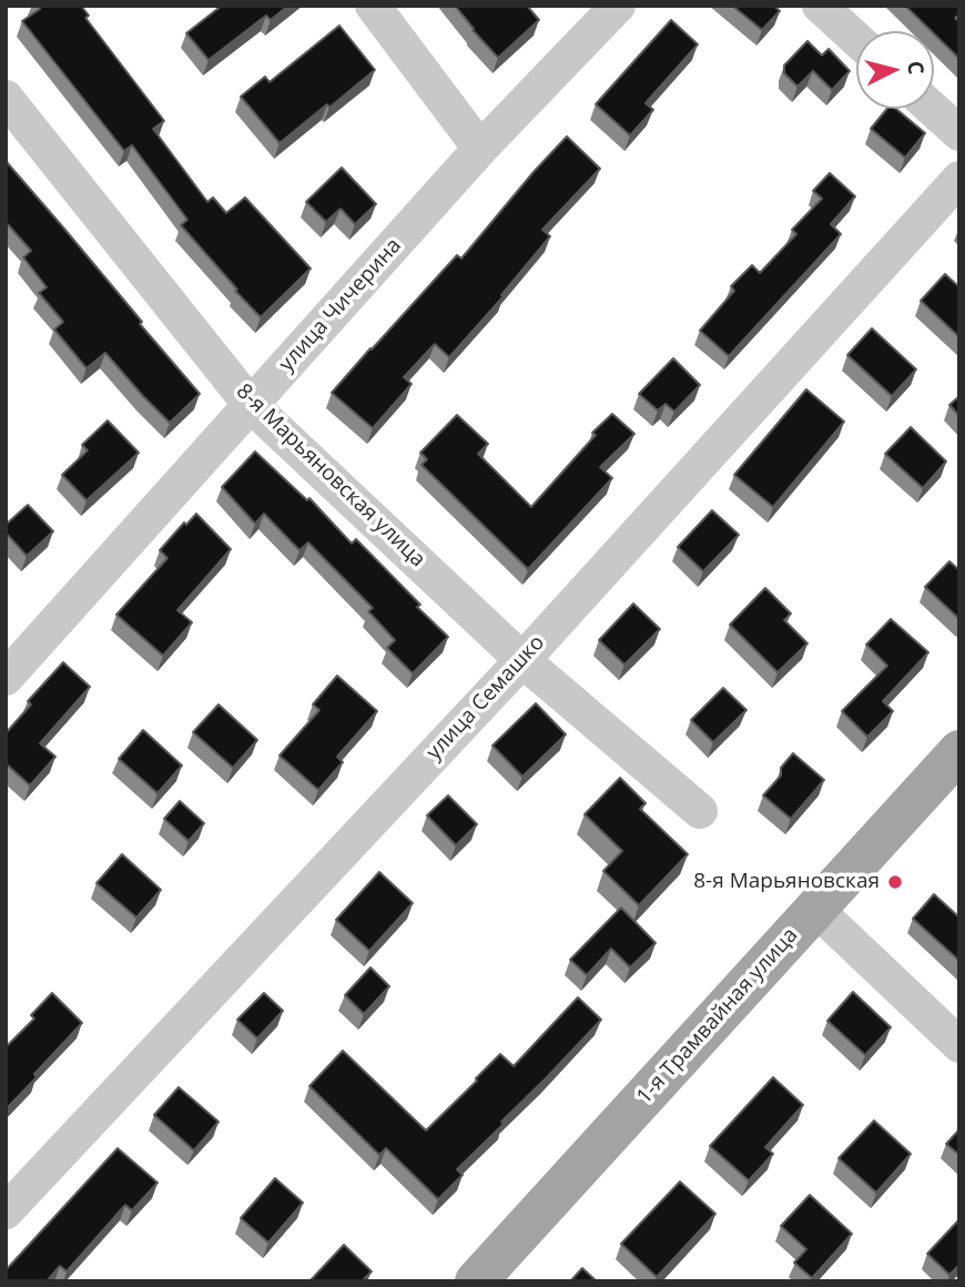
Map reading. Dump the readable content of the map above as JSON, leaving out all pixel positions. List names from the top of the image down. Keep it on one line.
{"streets":{"main road":["1-я Трамвайная улица"],"street":["улица Чичерина","8-я Марьяновская улица","улица Семашко"]},"crossings":[["улица Чичерина","8-я Марьяновская улица"],["8-я Марьяновская улица","улица Семашко"]],"places":["8-я Марьяновская"],"north":"right"}
